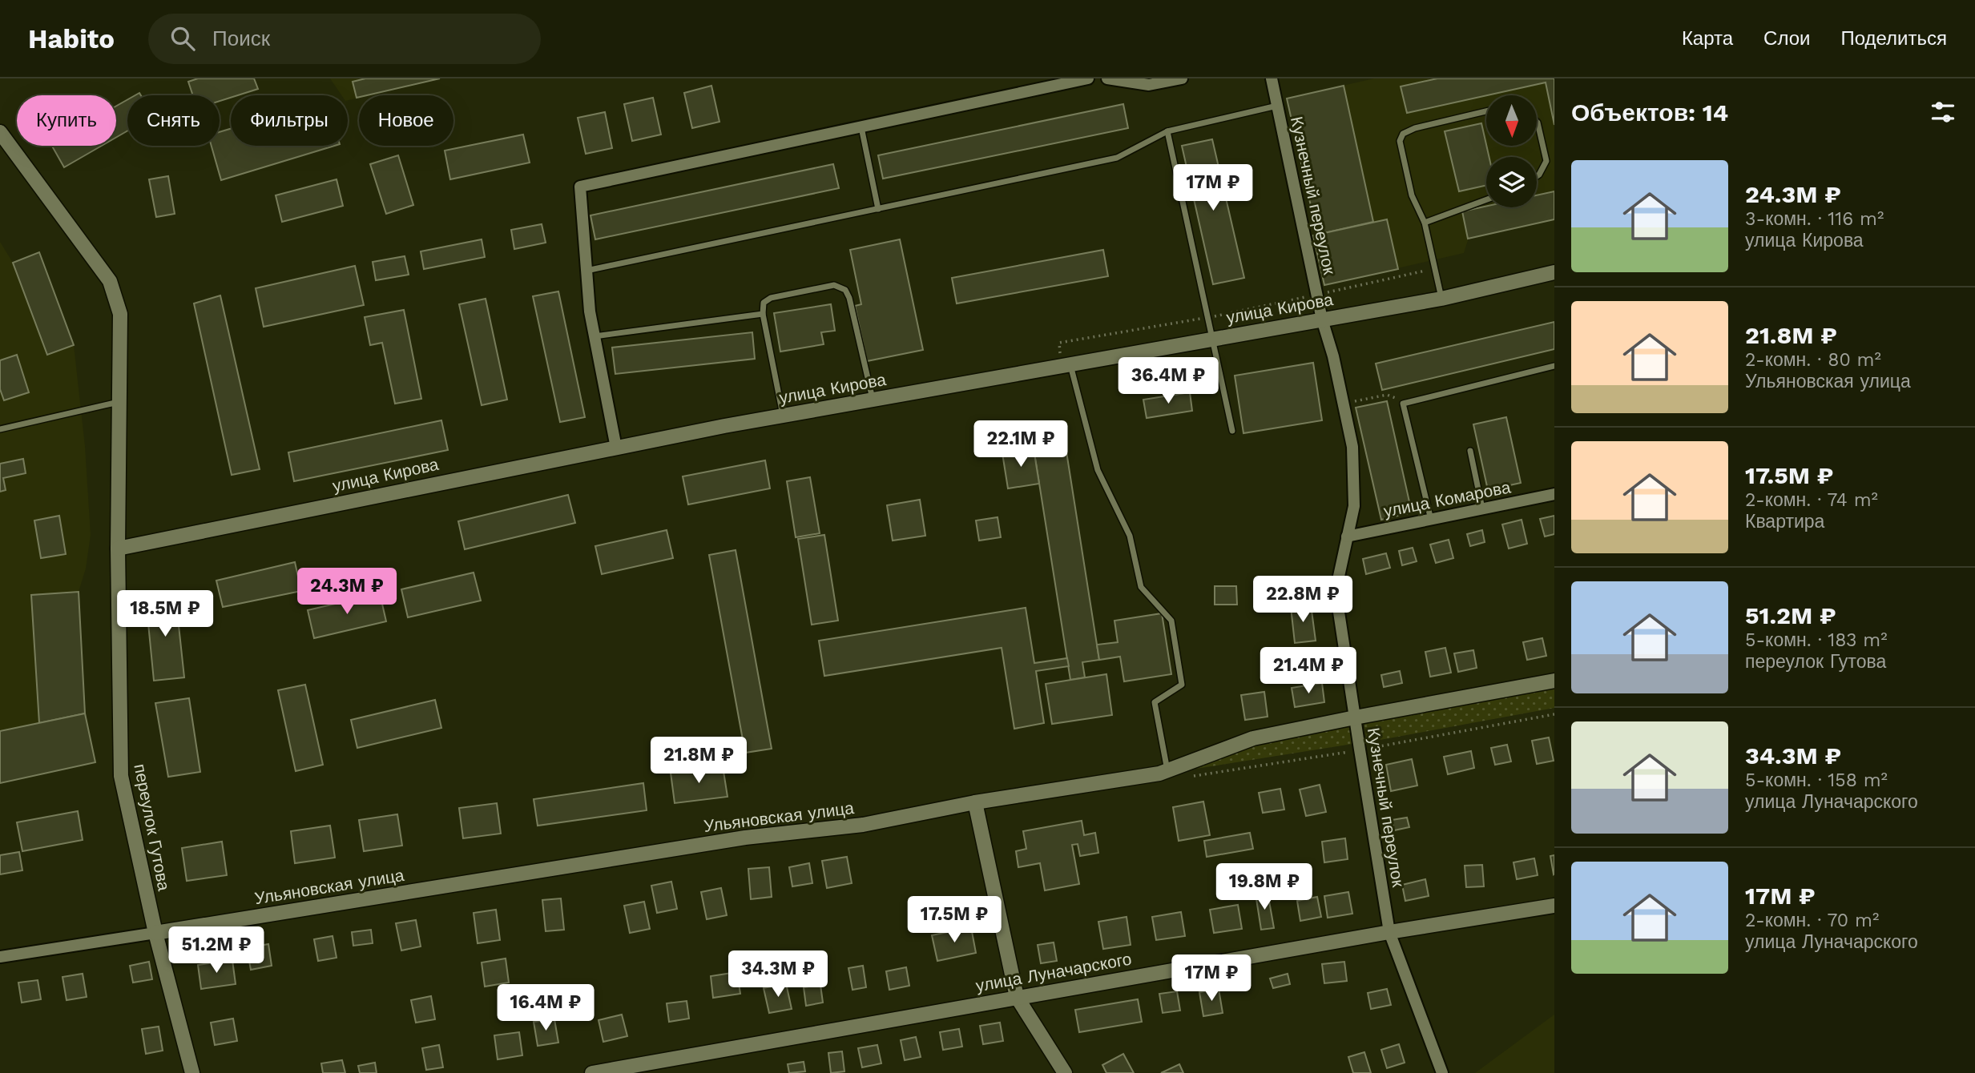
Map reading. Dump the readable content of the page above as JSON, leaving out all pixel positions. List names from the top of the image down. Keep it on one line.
{"streets":{"street":["Кузнечный переулок","улица Кирова","улица Комарова","Ульяновская улица","переулок Гутова","улица Луначарского"]},"crossings":[["Кузнечный переулок","улица Кирова"],["Кузнечный переулок","улица Комарова"],["Кузнечный переулок","Ульяновская улица"],["Кузнечный переулок","улица Луначарского"],["улица Кирова","переулок Гутова"],["Ульяновская улица","переулок Гутова"]],"north":"bottom","page":{"header":"Habito","search":"Поиск","nav":["Карта","Слои","Поделиться"],"heading":"Объектов: 14","chip":["Купить","Снять","Фильтры","Новое"],"list":[{"name":"24.3M ₽","note":"3-комн. · 116 m² · улица Кирова"},{"name":"21.8M ₽","note":"2-комн. · 80 m² · Ульяновская улица"},{"name":"17.5M ₽","note":"2-комн. · 74 m² · Квартира"},{"name":"51.2M ₽","note":"5-комн. · 183 m² · переулок Гутова"},{"name":"34.3M ₽","note":"5-комн. · 158 m² · улица Луначарского"},{"name":"17M ₽","note":"2-комн. · 70 m² · улица Луначарского"}],"price":["17M ₽","36.4M ₽","22.1M ₽","24.3M ₽","22.8M ₽","18.5M ₽","21.4M ₽","21.8M ₽","19.8M ₽","17.5M ₽","51.2M ₽","34.3M ₽","17M ₽","16.4M ₽"]}}
